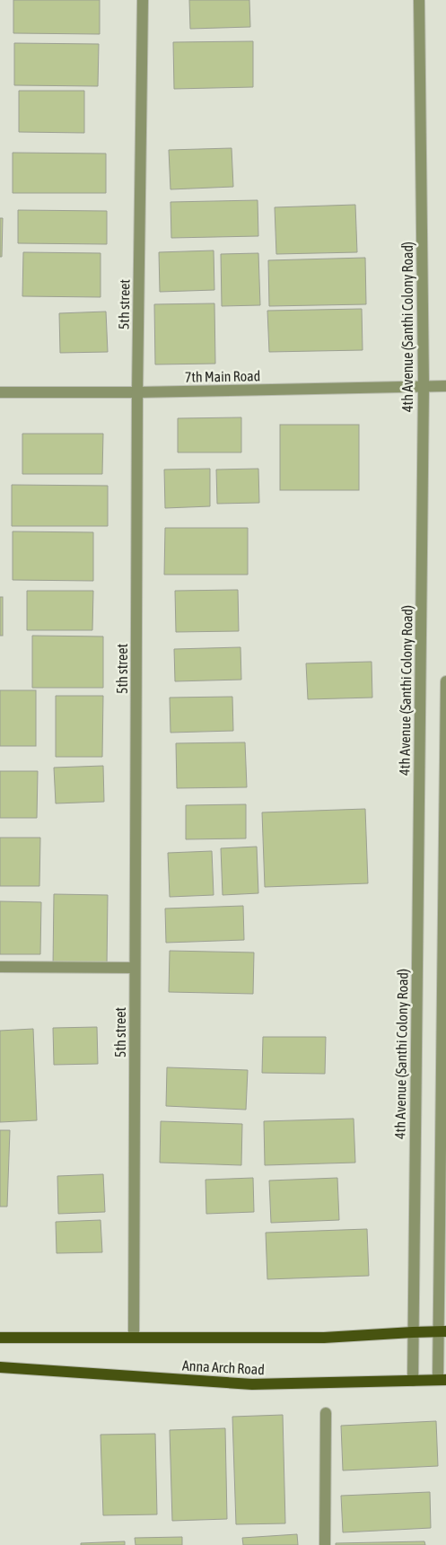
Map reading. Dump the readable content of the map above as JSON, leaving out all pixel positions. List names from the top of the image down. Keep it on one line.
{"streets":{"main road":["Anna Arch Road"],"street":["5th street","4th Avenue (Santhi Colony Road)","7th Main Road"]},"crossings":[["5th street","7th Main Road"],["5th street","Anna Arch Road"],["4th Avenue (Santhi Colony Road)","7th Main Road"],["4th Avenue (Santhi Colony Road)","Anna Arch Road"]]}
